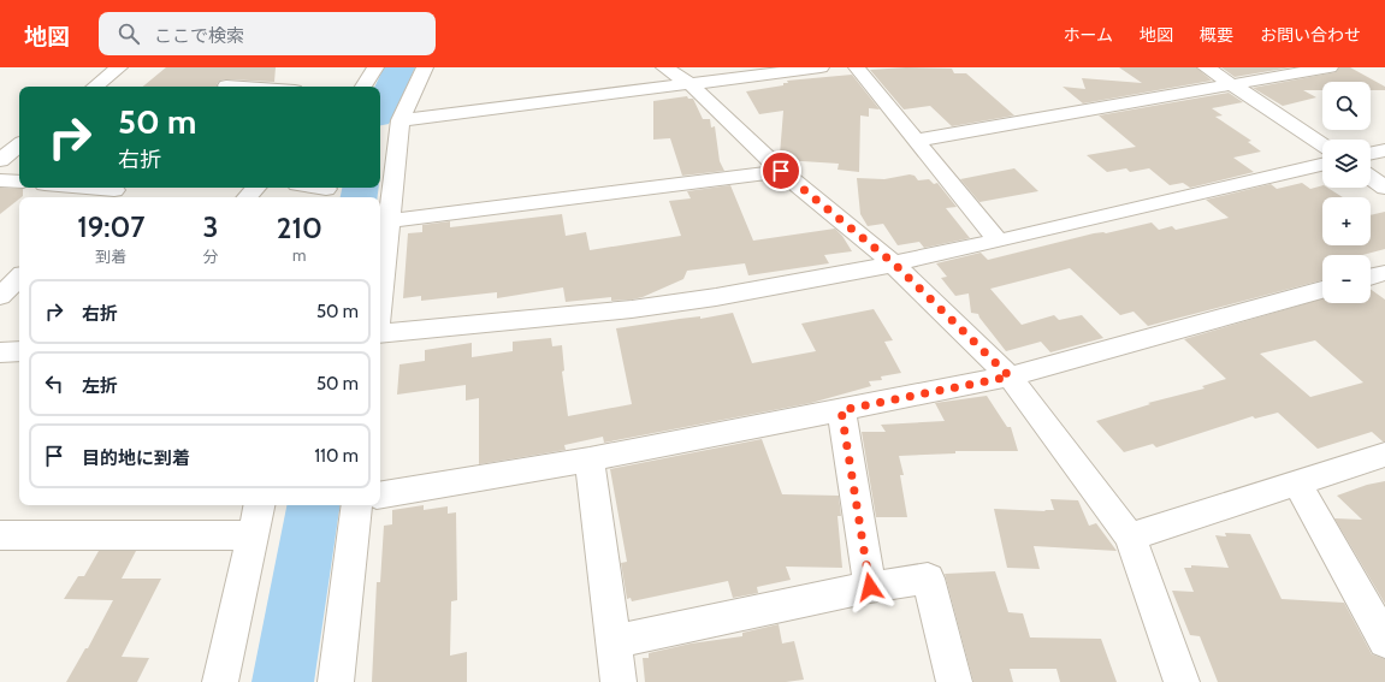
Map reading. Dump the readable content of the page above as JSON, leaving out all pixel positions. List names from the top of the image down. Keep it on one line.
{"page":{"header":"地図","search":"ここで検索","nav":["ホーム","地図","概要","お問い合わせ"],"map_buttons":["+","−"],"turn":["50 m","右折"],"eta":["19:07","到着","3","分","210","m"],"list":[{"name":"右折","value":"50 m"},{"name":"左折","value":"50 m"},{"name":"目的地に到着","value":"110 m"}]}}
